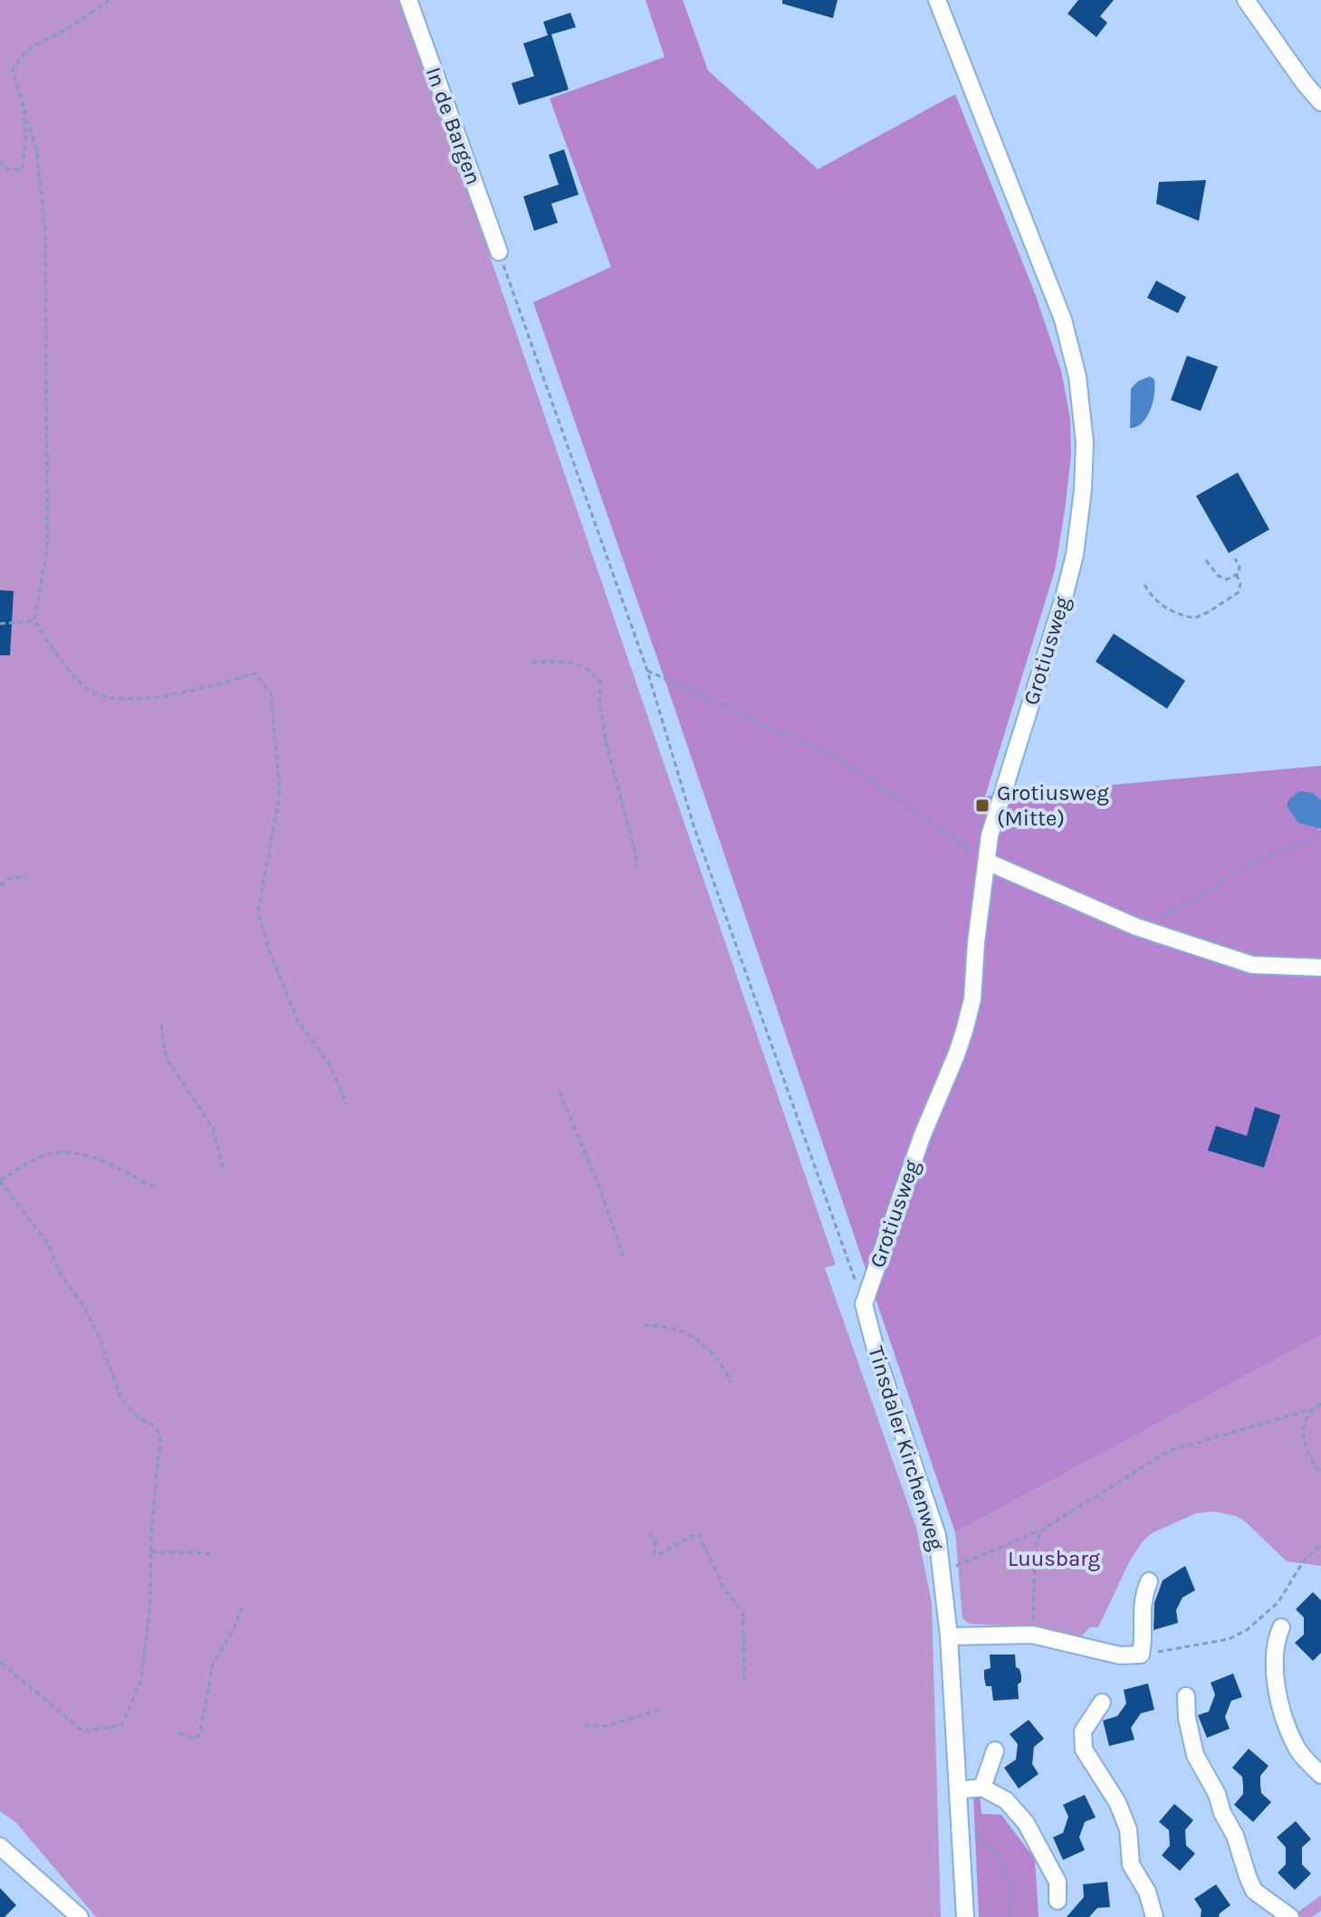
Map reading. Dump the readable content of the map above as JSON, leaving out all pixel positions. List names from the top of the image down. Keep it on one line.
{"streets":{"street":["In de Bargen","Grotiusweg","Tinsdaler Kirchenweg"]},"crossings":[["Grotiusweg","Tinsdaler Kirchenweg"]],"parks":["Luusbarg"],"places":{"transit":["Grotiusweg (Mitte)"]}}
